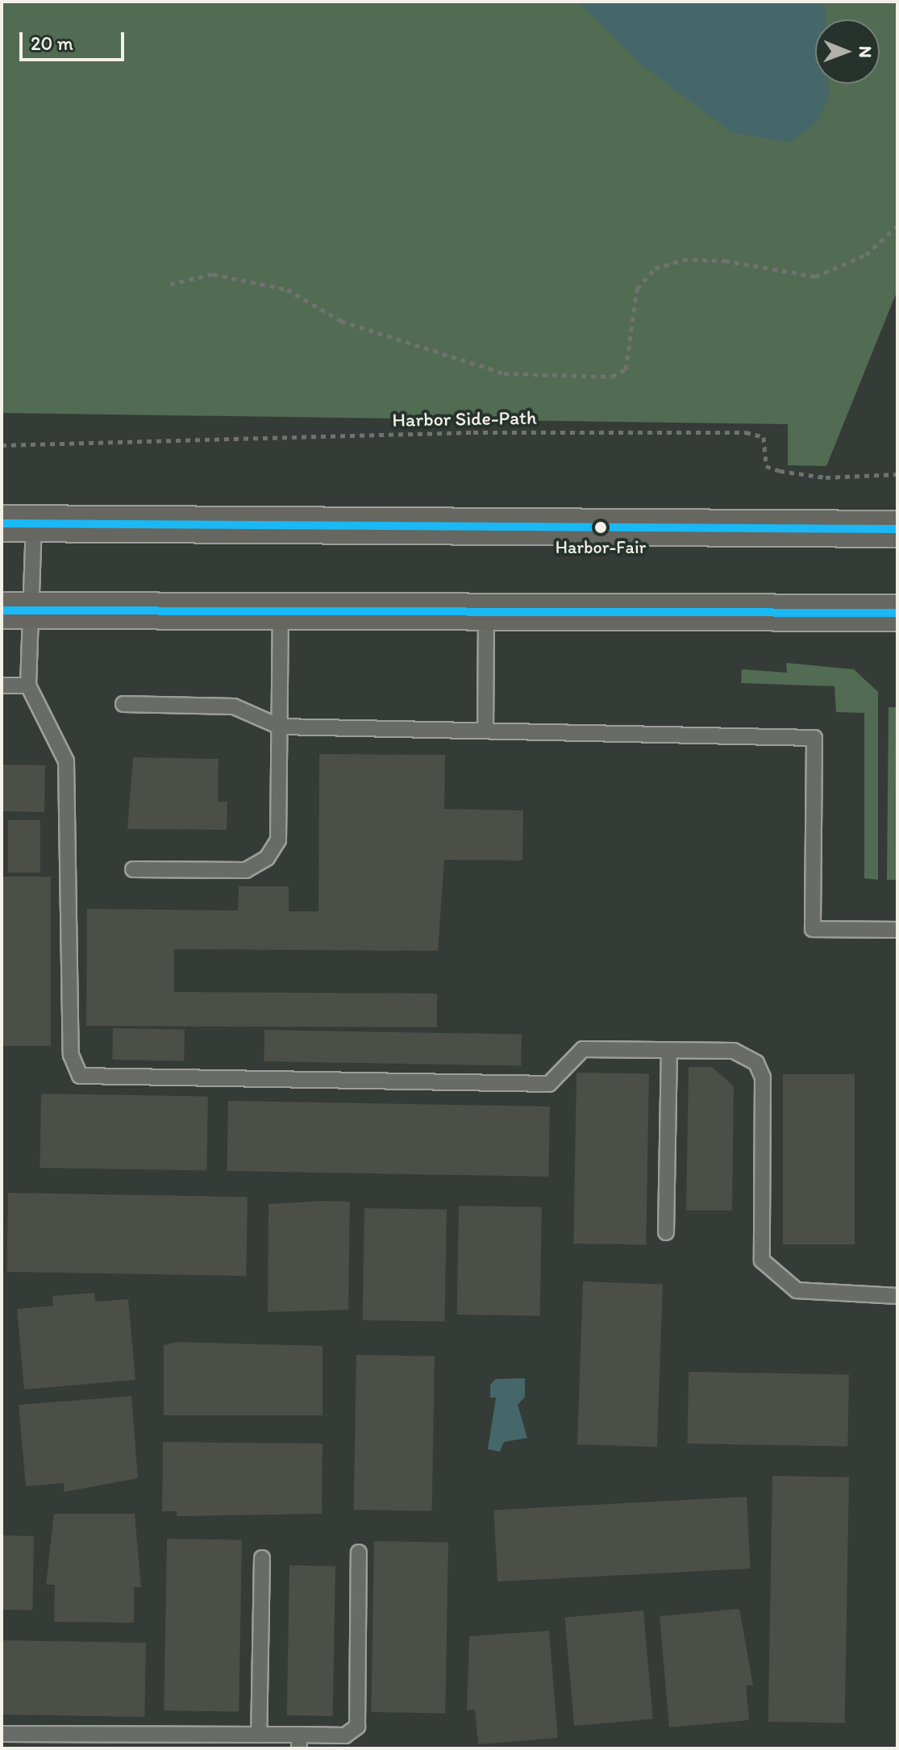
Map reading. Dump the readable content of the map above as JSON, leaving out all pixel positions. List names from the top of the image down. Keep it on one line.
{"streets":{"path":["Harbor Side-Path"]},"places":["Harbor-Fair"],"scale_bar":"20 m","north":"right"}
